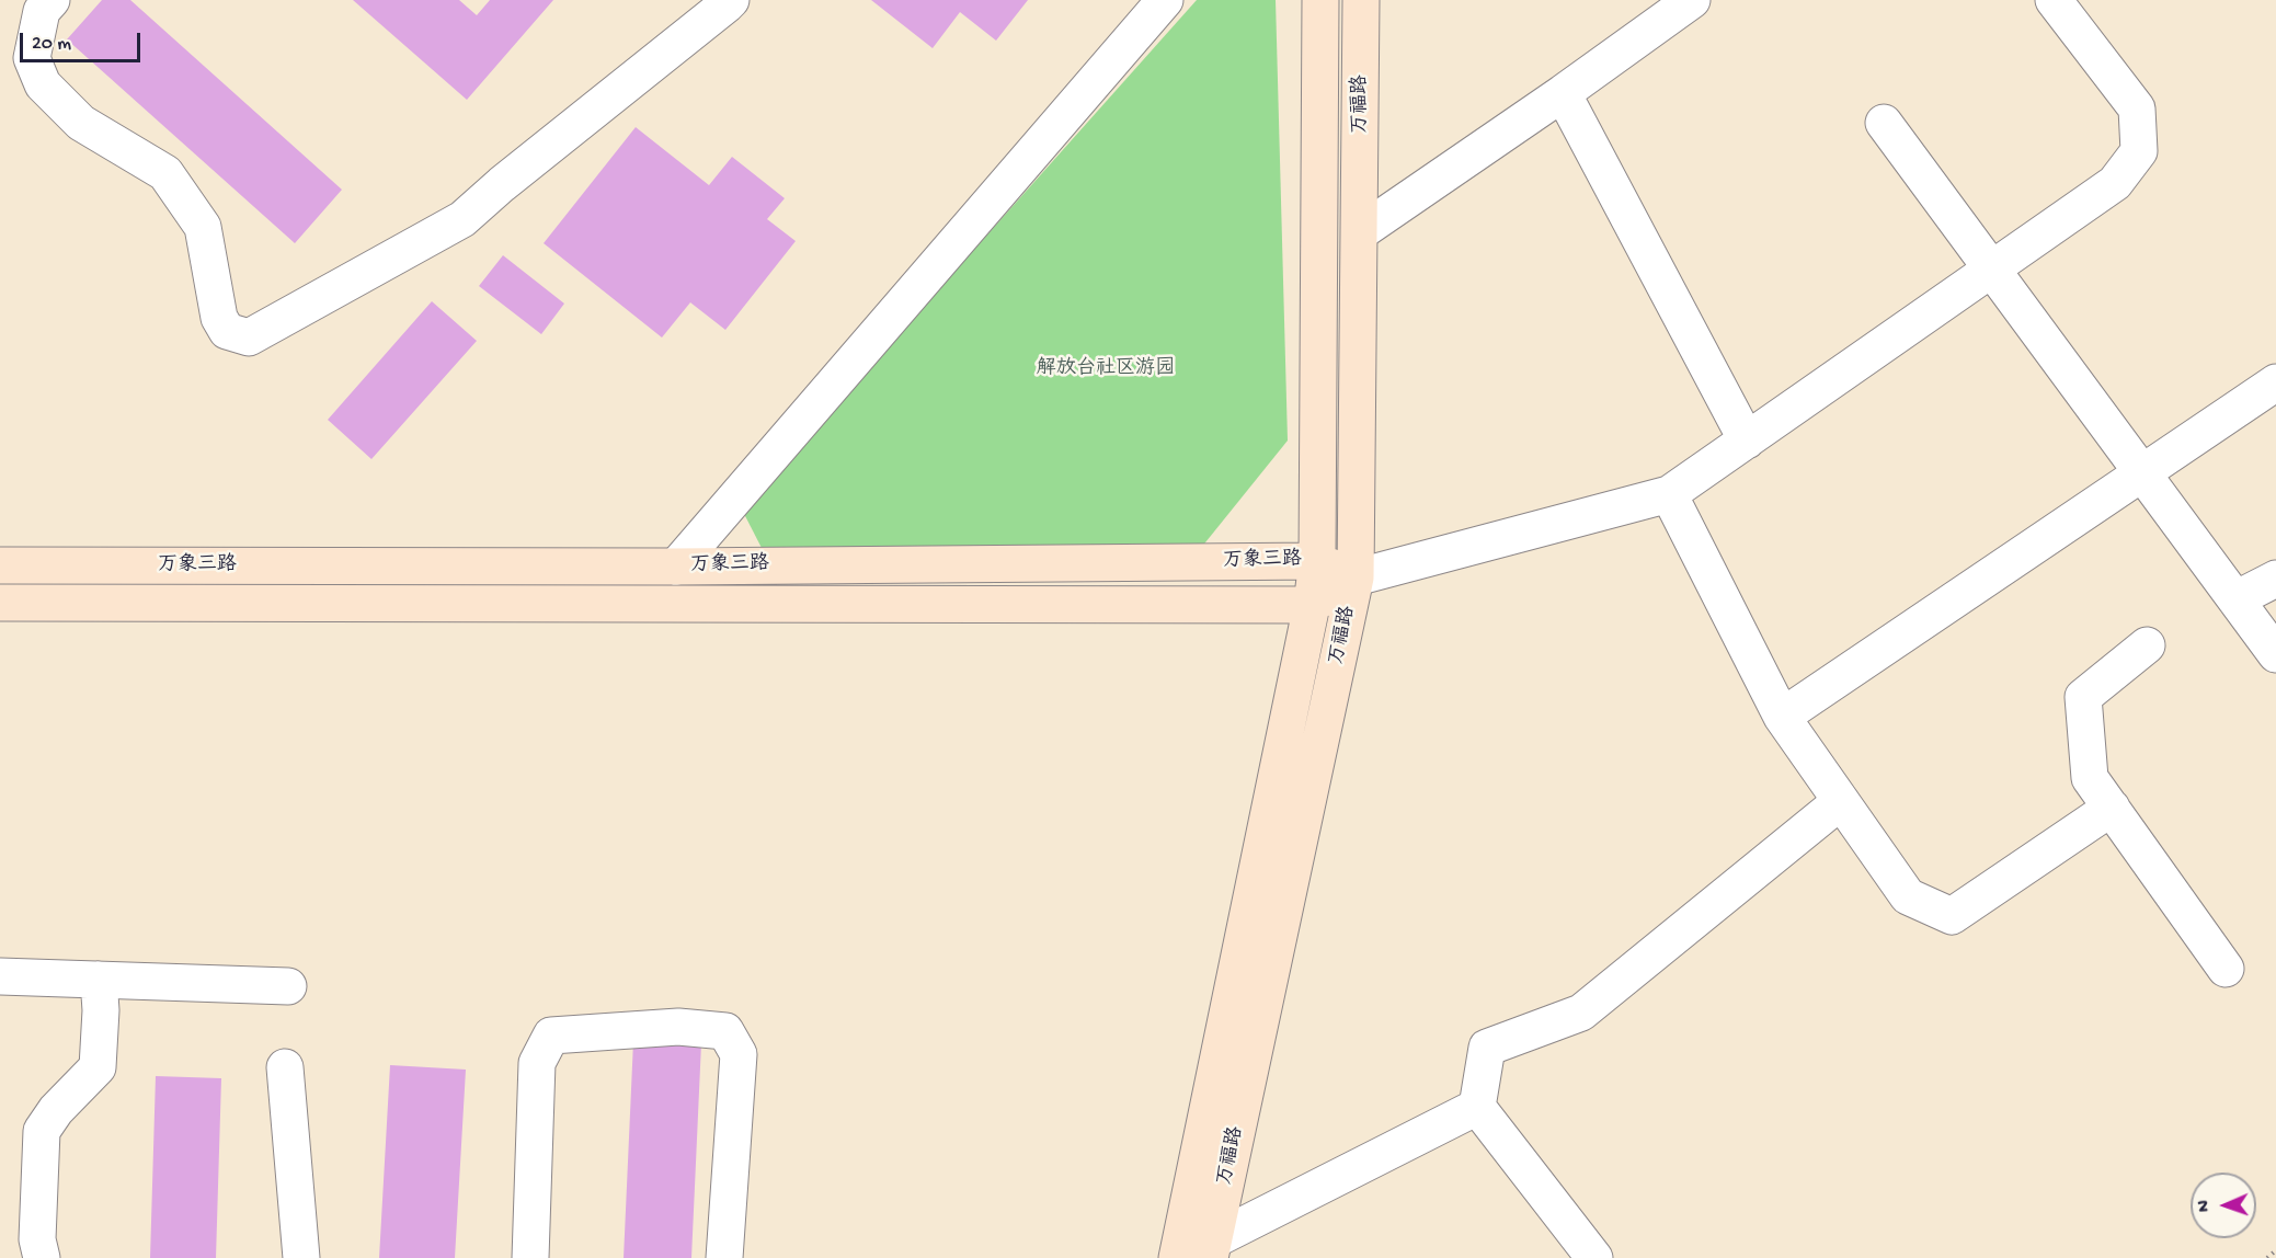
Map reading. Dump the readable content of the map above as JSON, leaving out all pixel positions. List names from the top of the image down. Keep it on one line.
{"streets":{"street":["万福路","万象三路"]},"crossings":[["万福路","万象三路"]],"parks":["解放台社区游园"],"scale_bar":"20 m","north":"left"}
